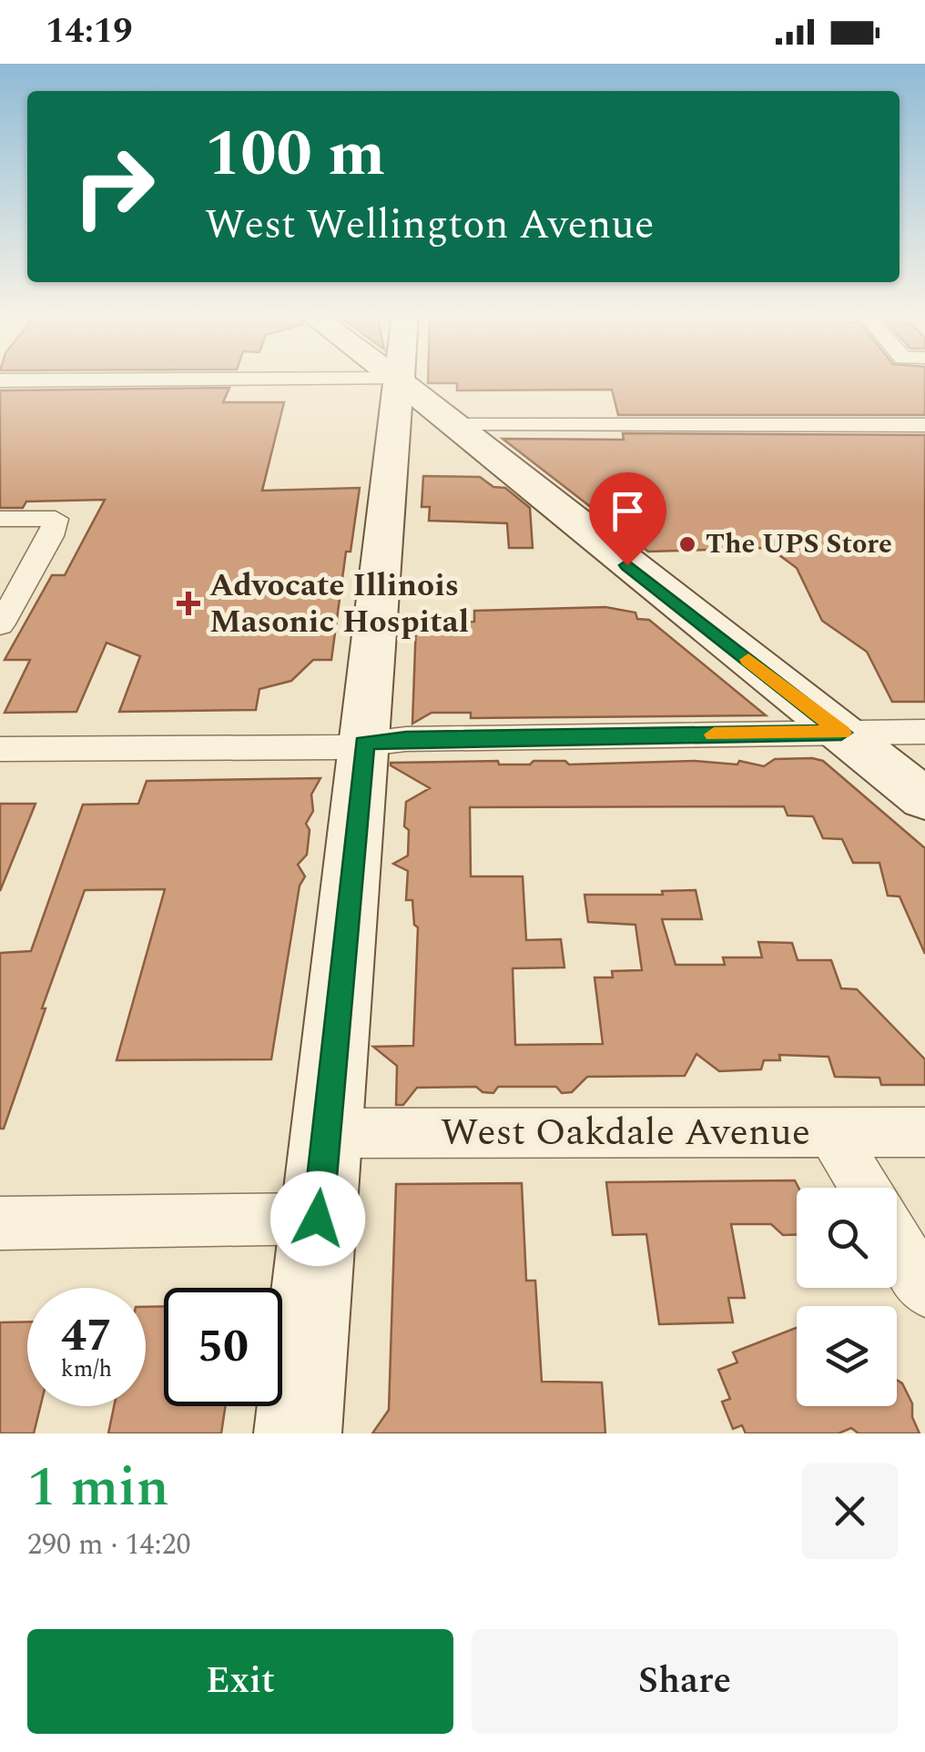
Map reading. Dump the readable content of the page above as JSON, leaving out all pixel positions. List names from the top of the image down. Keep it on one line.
{"streets":{"street":["West Oakdale Avenue"]},"places":{"other":["The UPS Store"],"health":["Advocate Illinois Masonic Hospital"]},"page":{"status":"14:19","turn":["100 m","West Wellington Avenue"],"speed":"47 km/h","limit":"50","heading":["1 min","290 m · 14:20"],"buttons":["Exit","Share"]}}
